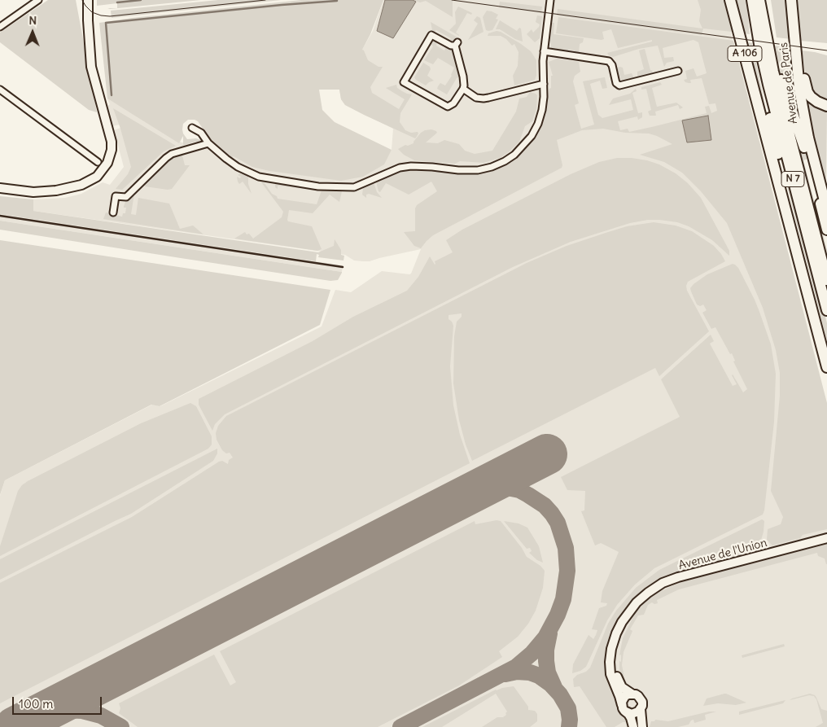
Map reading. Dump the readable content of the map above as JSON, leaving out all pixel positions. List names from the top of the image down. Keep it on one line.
{"streets":{"highway":["A 106","Avenue de Paris","N 7"],"street":["Avenue de l'Union"]},"scale_bar":"100 m","north":"top"}
